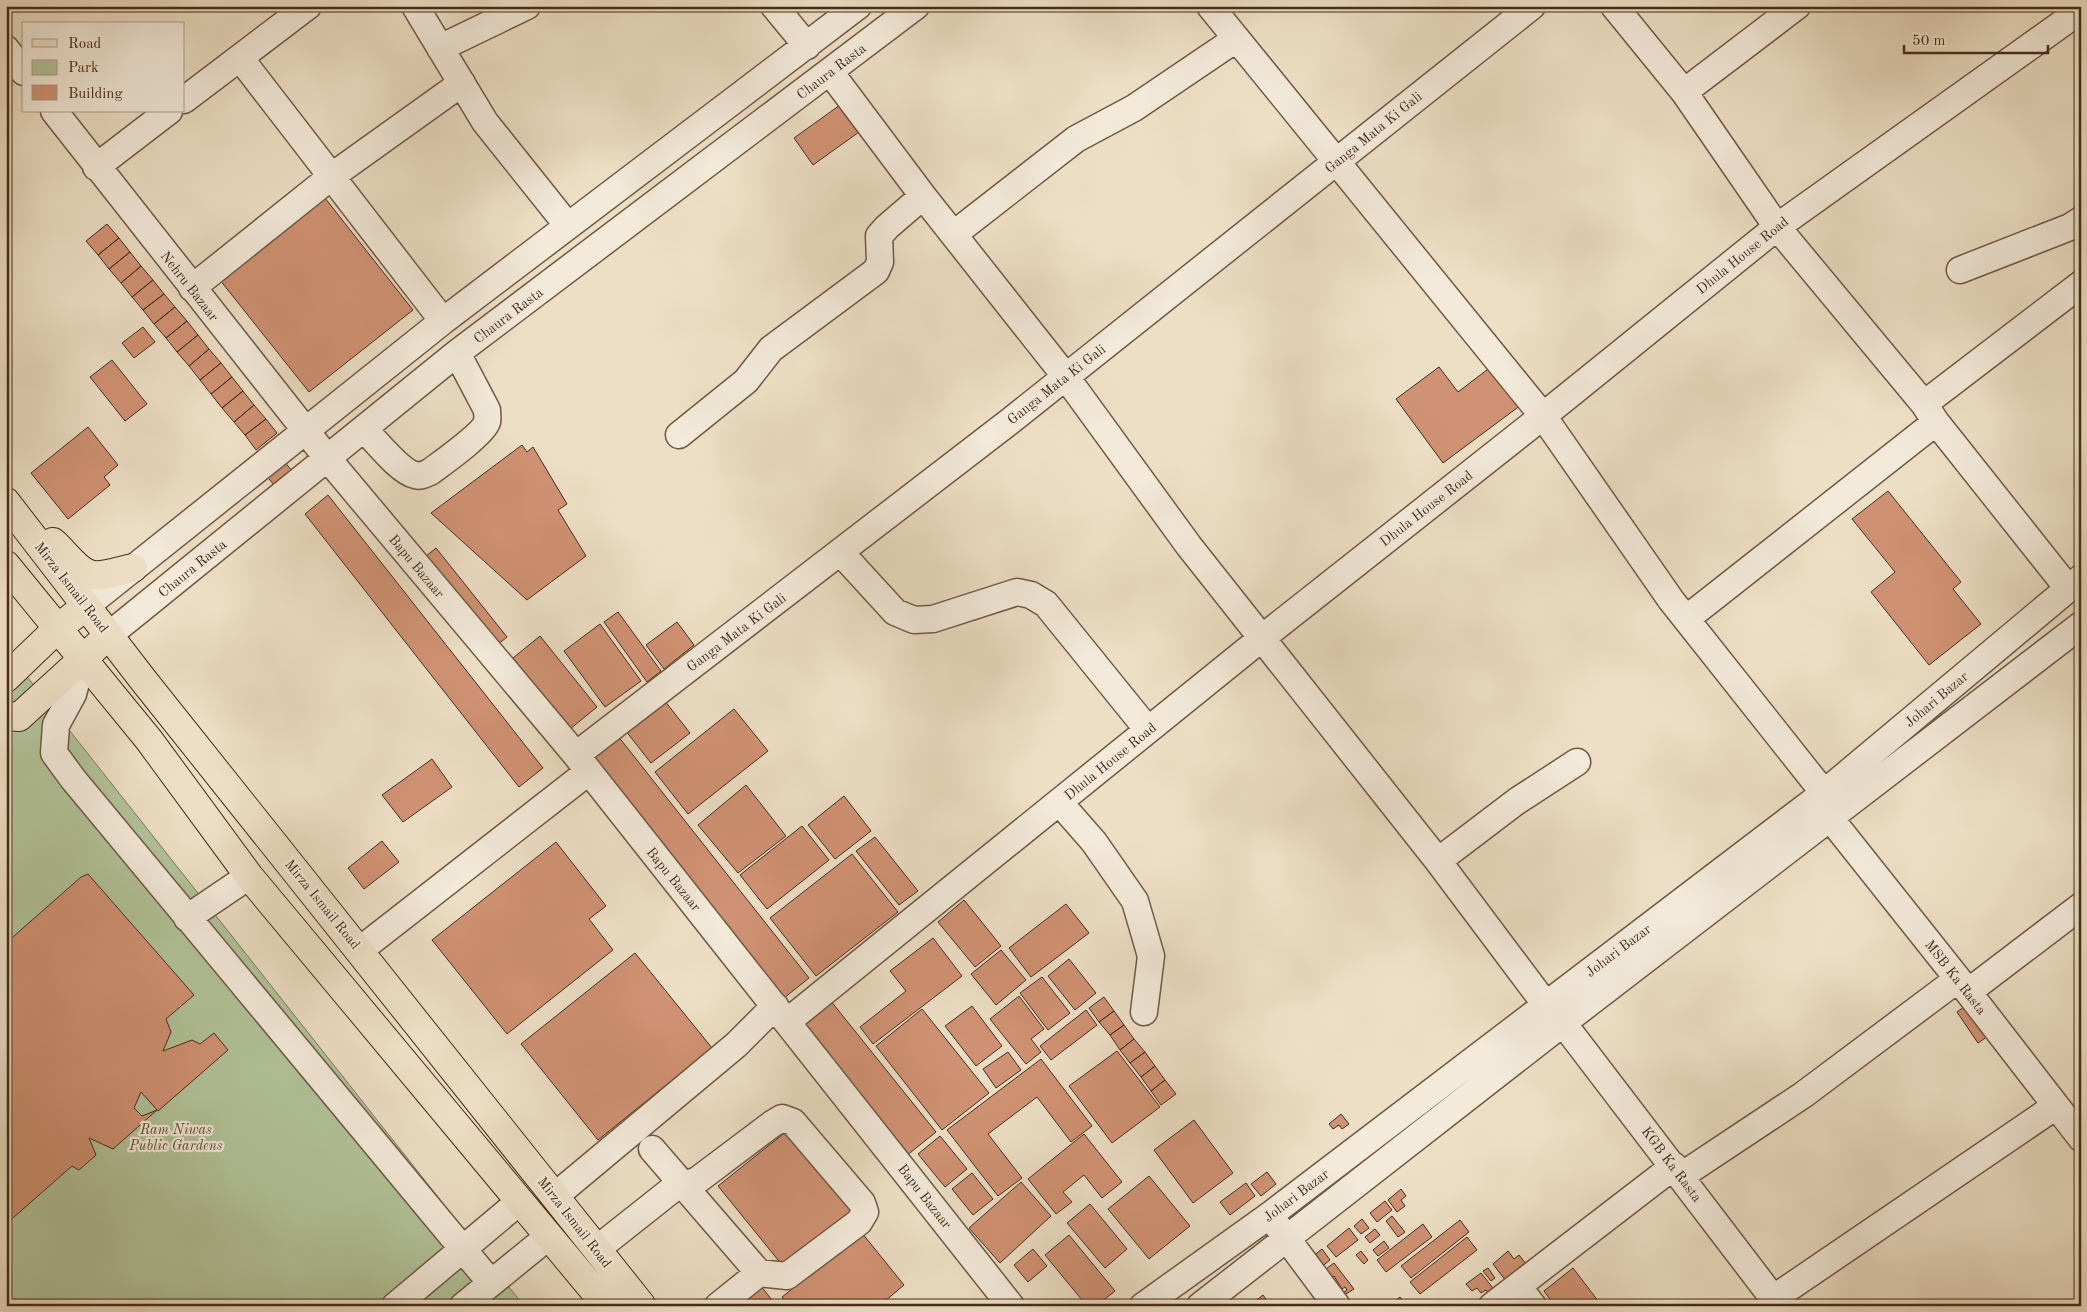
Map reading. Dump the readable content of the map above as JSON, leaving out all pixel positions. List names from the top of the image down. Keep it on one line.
{"streets":{"main road":["Mirza Ismail Road"],"street":["Chaura Rasta","Ganga Mata Ki Gali","Dhula House Road","Nehru Bazaar","Bapu Bazaar","Johari Bazar","MSB Ka Rasta","KGB Ka Rasta"]},"crossings":[["Chaura Rasta","Nehru Bazaar"],["Chaura Rasta","Bapu Bazaar"],["Chaura Rasta","Mirza Ismail Road"],["Chaura Rasta","KGB Ka Rasta"],["Ganga Mata Ki Gali","Bapu Bazaar"],["Ganga Mata Ki Gali","Mirza Ismail Road"],["Ganga Mata Ki Gali","MSB Ka Rasta"],["Ganga Mata Ki Gali","KGB Ka Rasta"],["Dhula House Road","Bapu Bazaar"],["Dhula House Road","Mirza Ismail Road"],["Dhula House Road","MSB Ka Rasta"],["Dhula House Road","KGB Ka Rasta"],["Nehru Bazaar","Bapu Bazaar"],["Johari Bazar","MSB Ka Rasta"],["Johari Bazar","KGB Ka Rasta"]],"parks":["Ram Niwas Public Gardens"],"legend":["Road","Park","Building"],"scale_bar":"50 m"}
